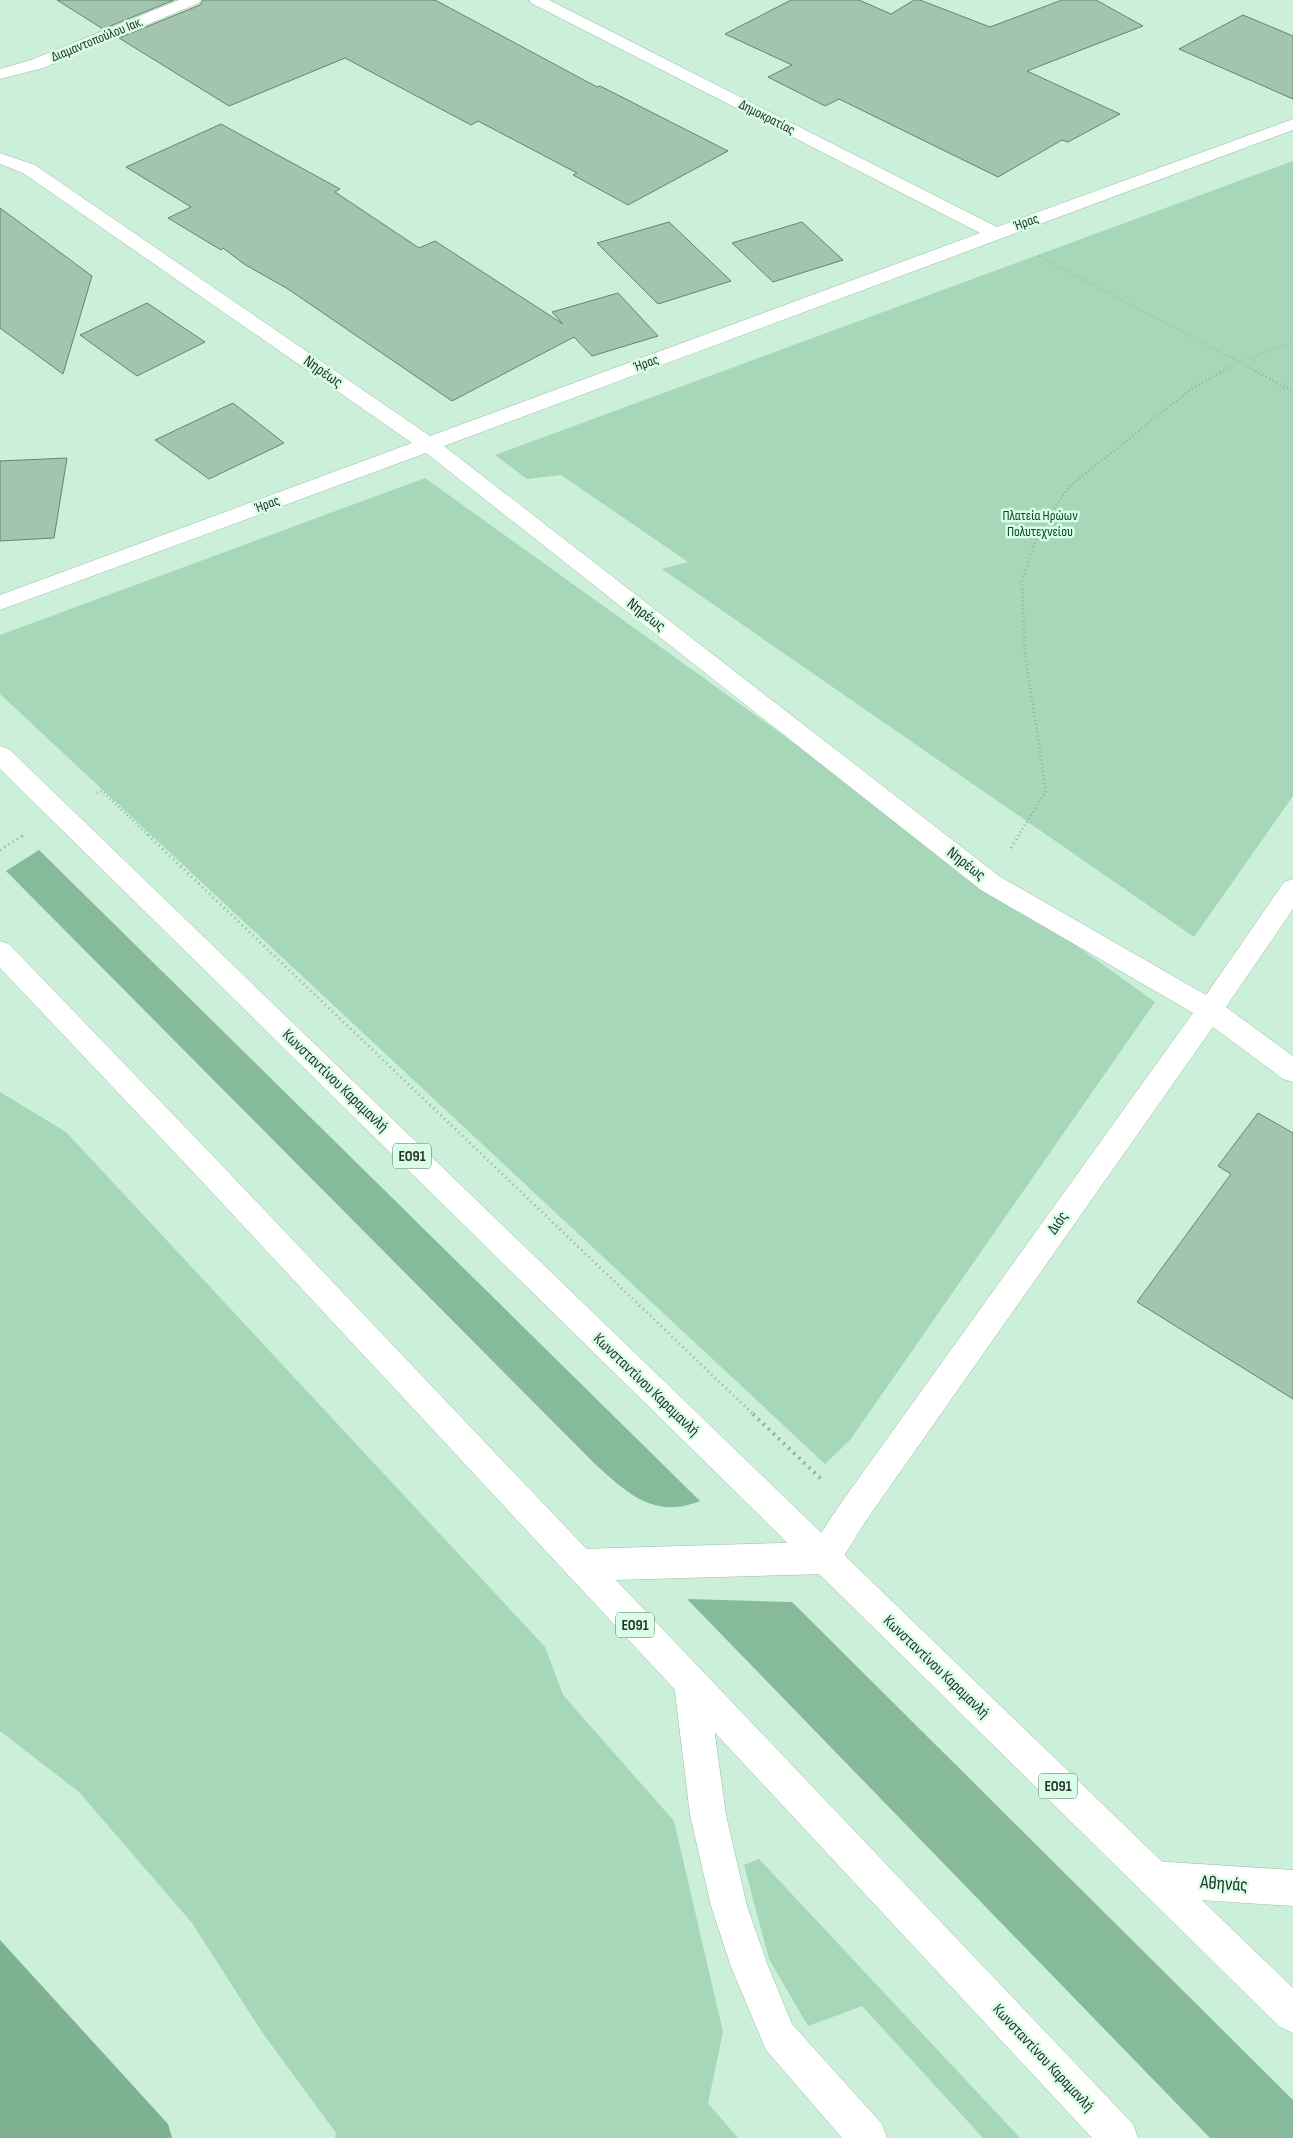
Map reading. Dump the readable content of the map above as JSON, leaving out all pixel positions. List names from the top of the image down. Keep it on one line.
{"streets":{"main road":["Διαμαντοπούλου Ιακ.","Δημοκρατίας","Ήρας","Νηρέως","Κωνσταντίνου Καραμανλή","ΕΟ91","Διός","Αθηνάς"]},"crossings":[["Δημοκρατίας","Ήρας"],["Ήρας","Νηρέως"],["Νηρέως","Διός"],["Κωνσταντίνου Καραμανλή","Διός"],["Κωνσταντίνου Καραμανλή","Αθηνάς"]],"parks":["Πλατεία Ηρώων Πολυτεχνείου"]}
